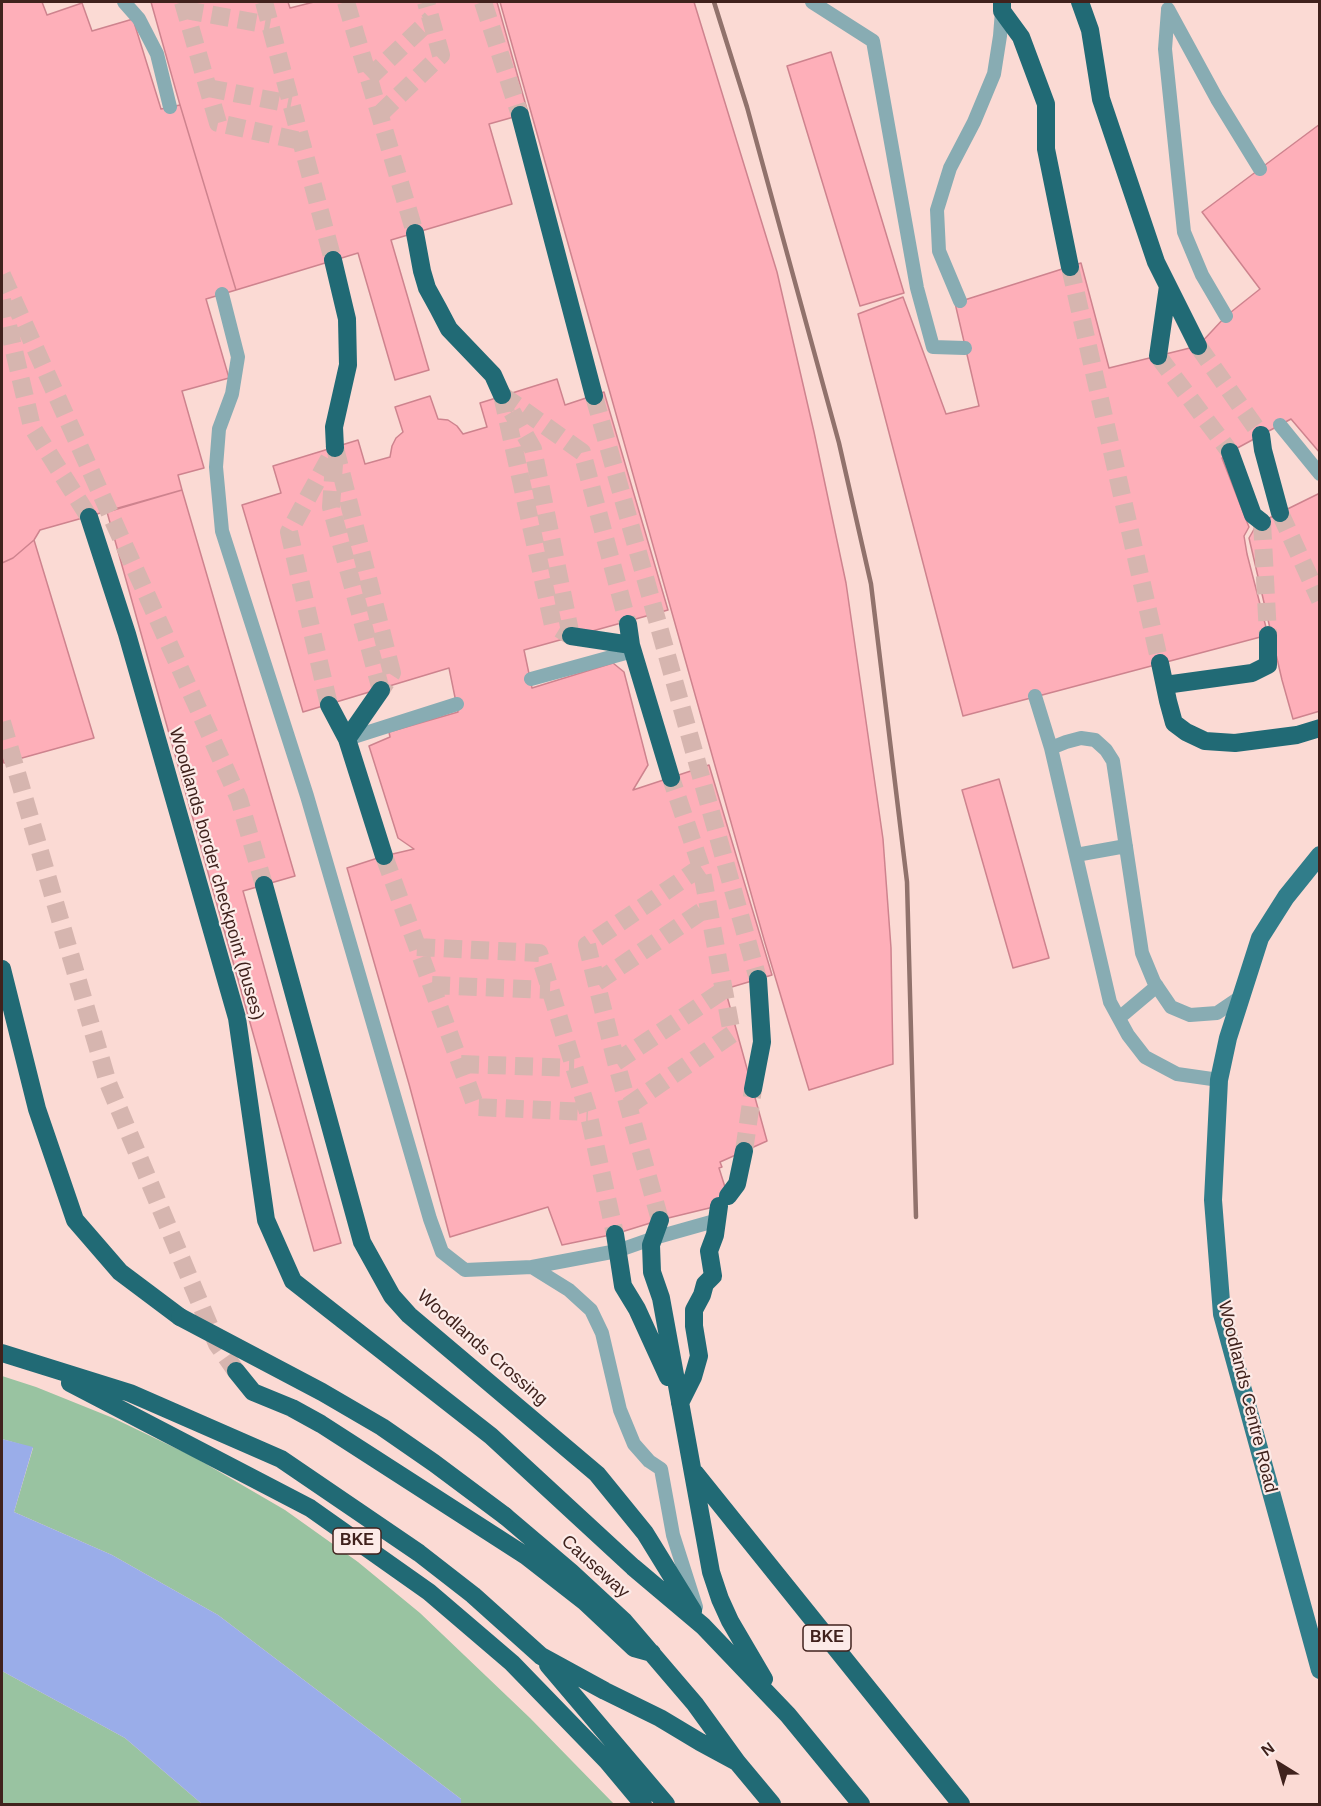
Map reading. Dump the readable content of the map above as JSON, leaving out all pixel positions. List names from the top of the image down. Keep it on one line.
{"streets":{"highway":["Woodlands border checkpoint (buses)","Woodlands Crossing","BKE","Causeway"],"main road":["Woodlands Centre Road"]},"crossings":[["Woodlands border checkpoint (buses)","Woodlands Crossing"],["Woodlands Crossing","BKE"]],"north":"top left"}
